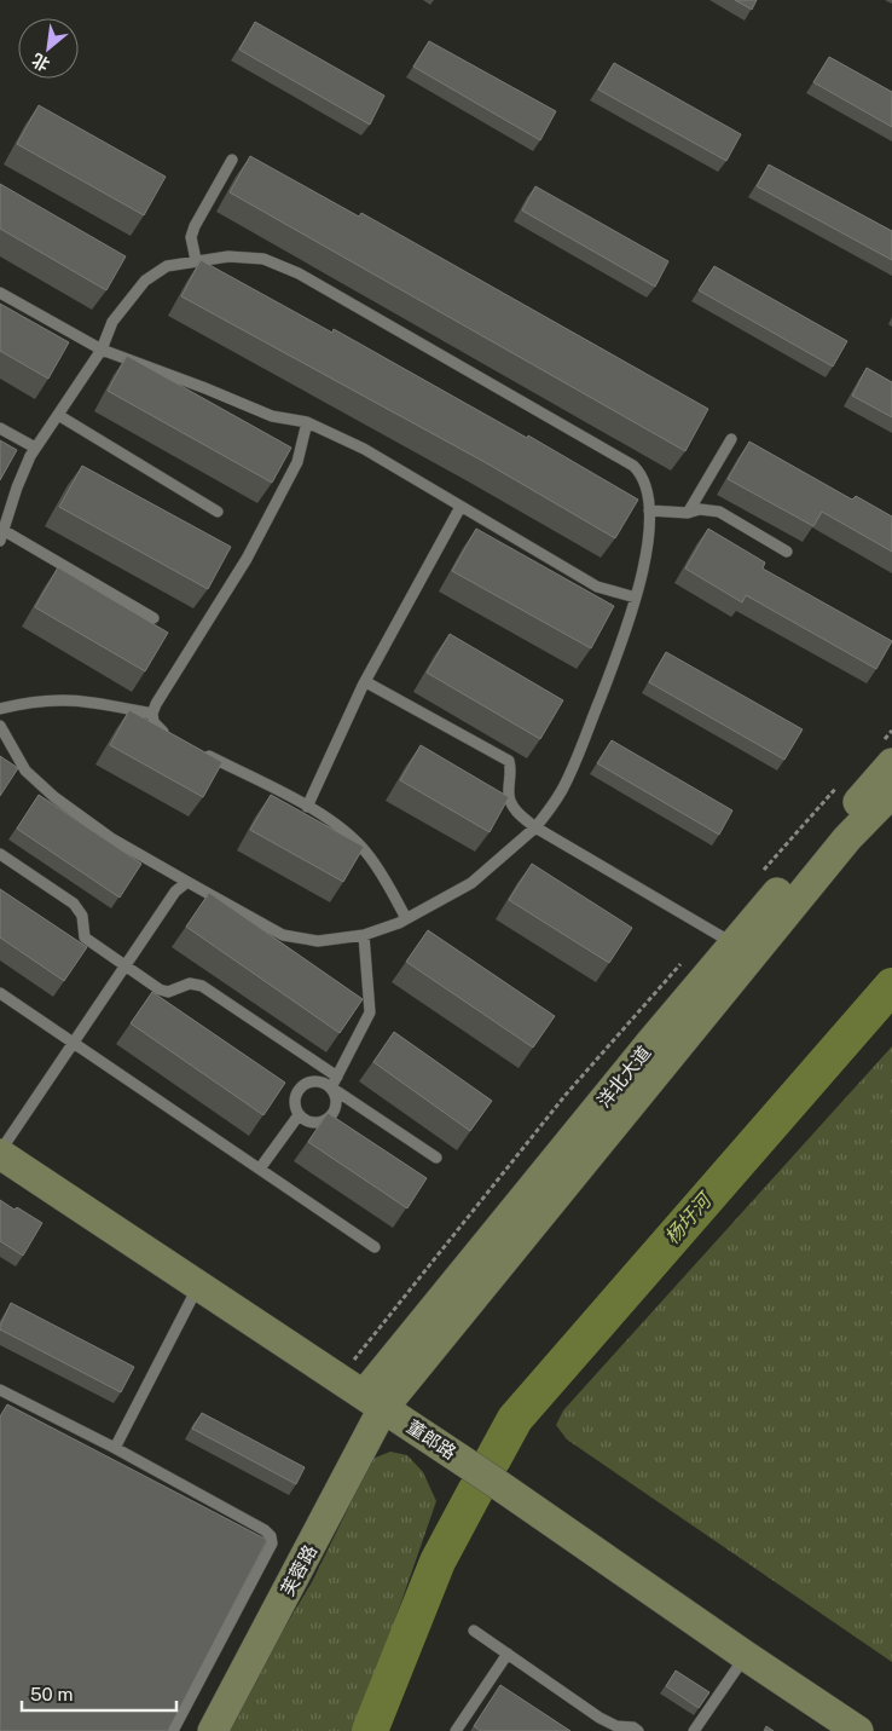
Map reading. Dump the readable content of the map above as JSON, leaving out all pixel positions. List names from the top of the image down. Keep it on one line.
{"streets":{"street":["洋北大道","董郎路","芙蓉路"]},"crossings":[["洋北大道","董郎路"],["洋北大道","芙蓉路"],["董郎路","芙蓉路"]],"water":["杨圩河"],"scale_bar":"50 m","north":"bottom left"}
